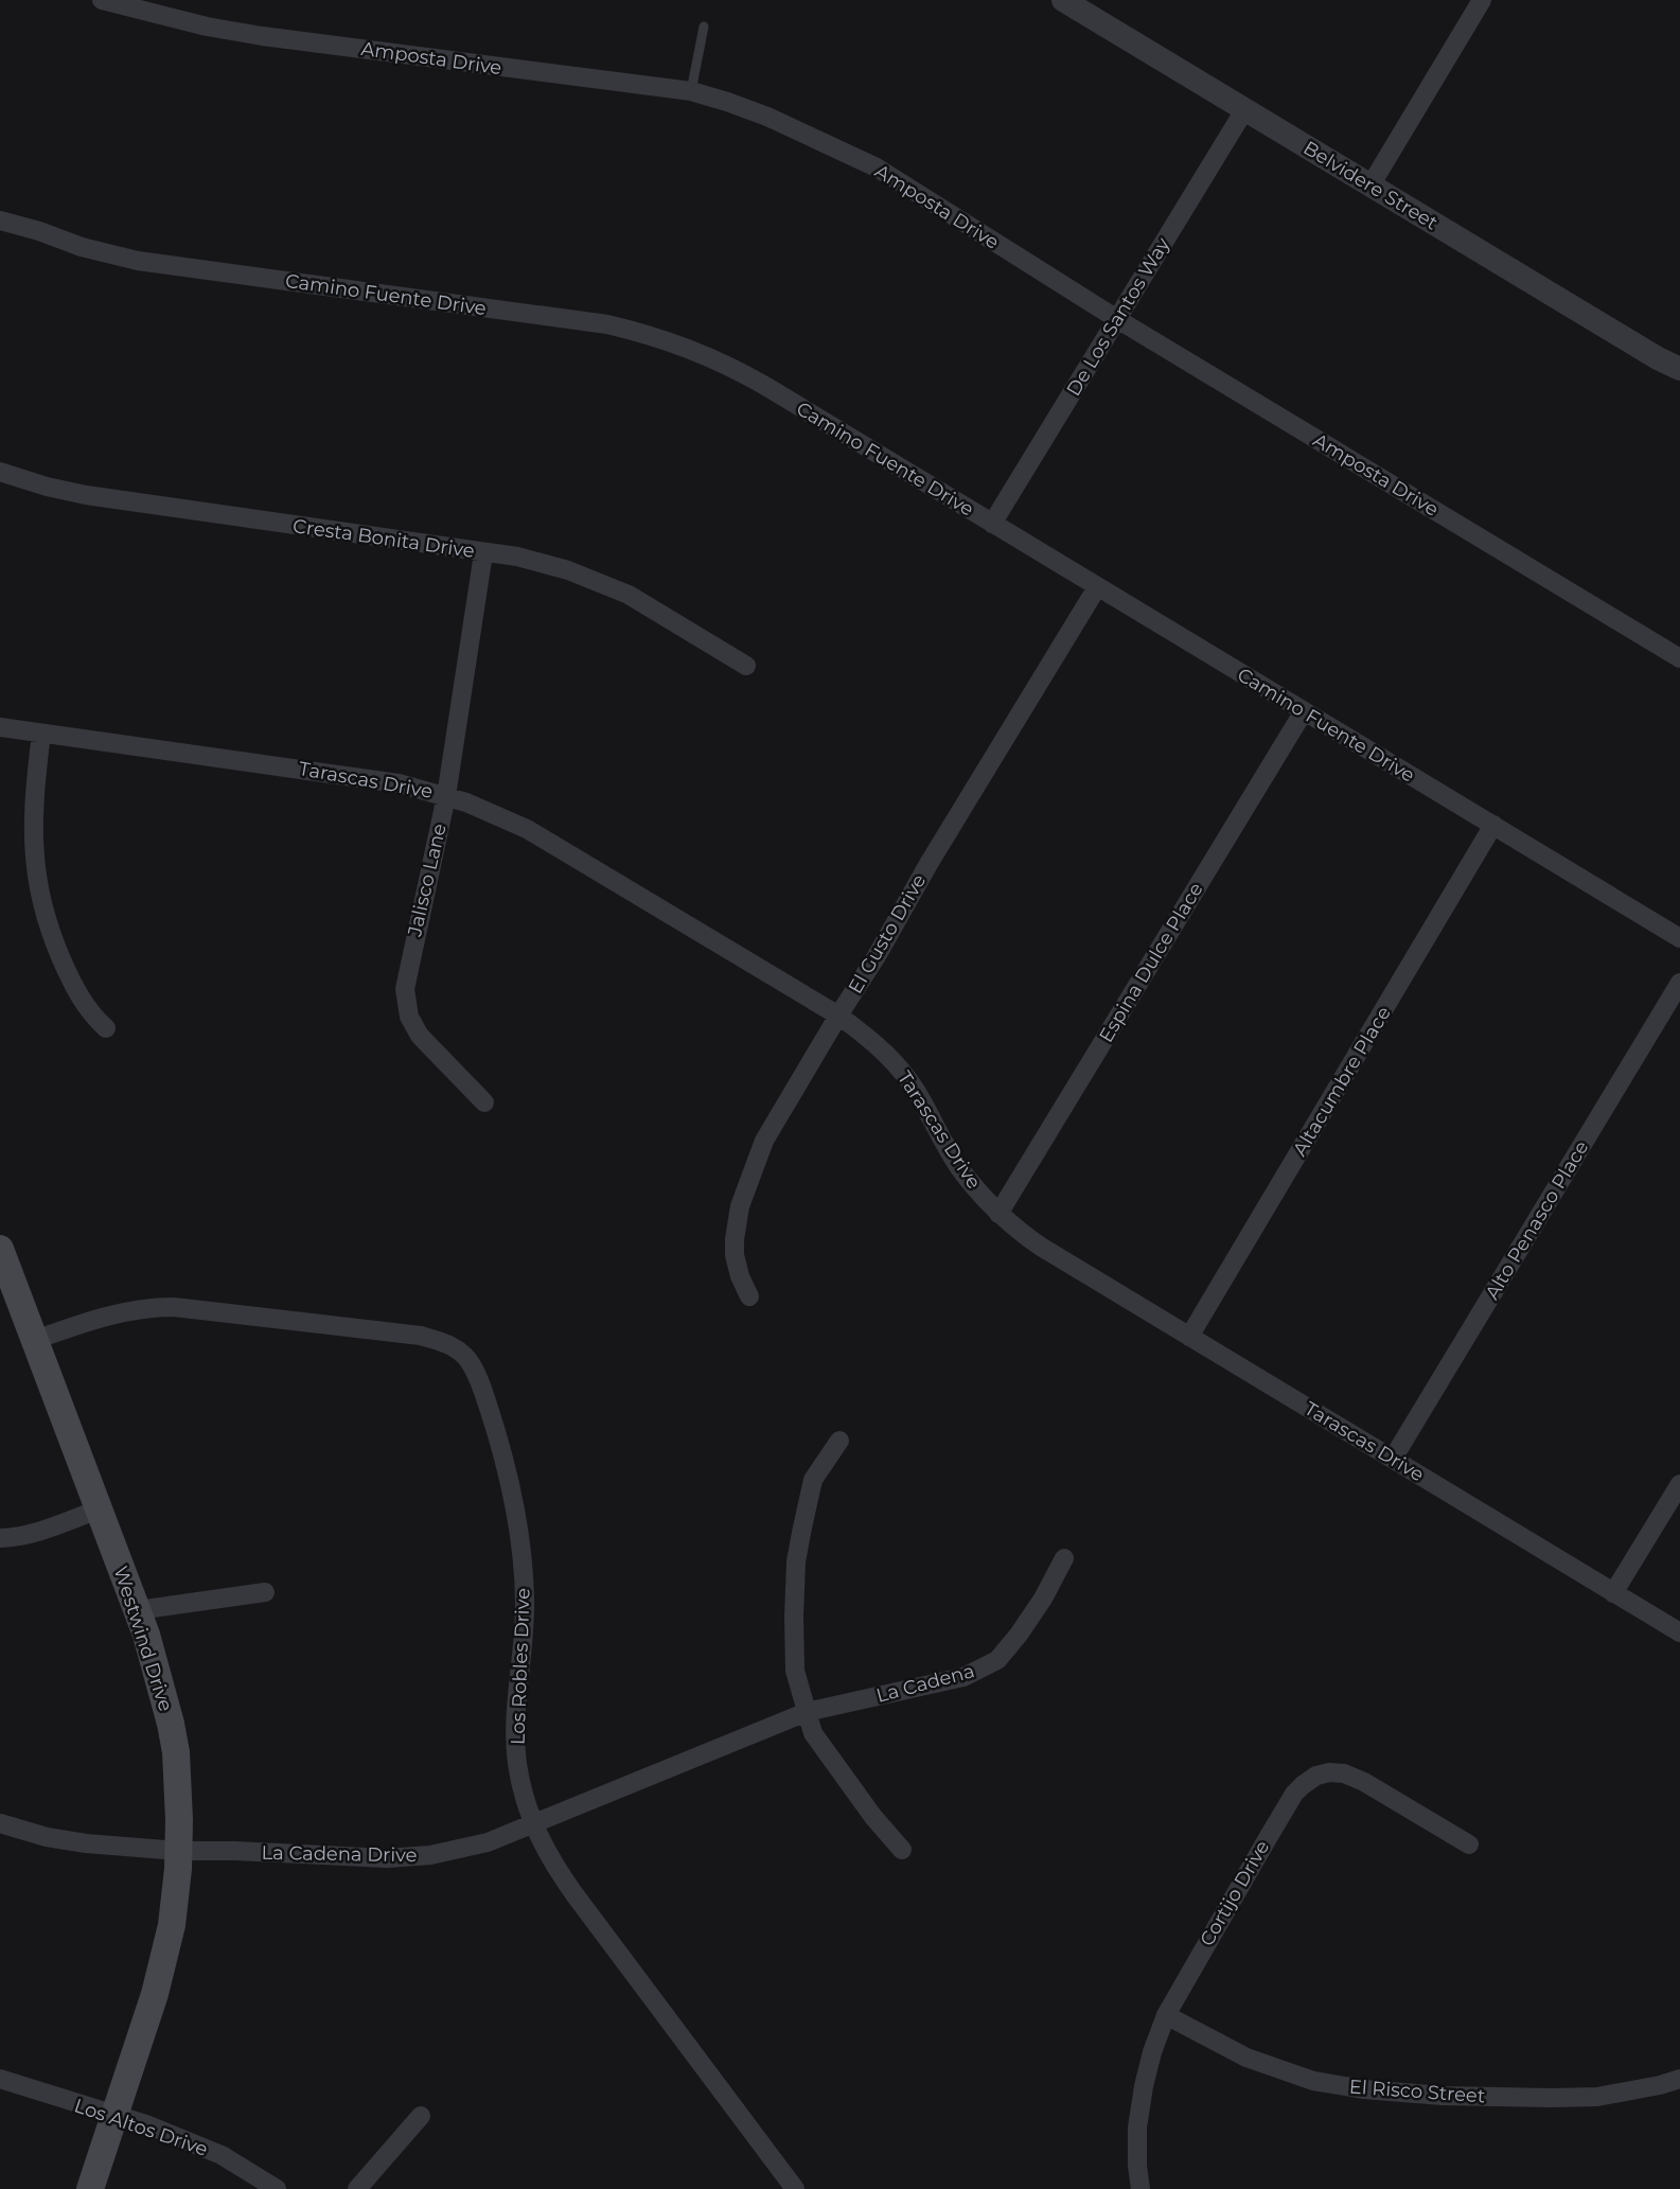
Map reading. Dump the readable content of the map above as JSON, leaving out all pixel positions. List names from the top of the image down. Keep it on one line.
{"streets":{"main road":["Westwind Drive"],"street":["Amposta Drive","Belvidere Street","Camino Fuente Drive","De Los Santos Way","Cresta Bonita Drive","Tarascas Drive","Jalisco Lane","El Gusto Drive","Espina Dulce Place","Altacumbre Place","Alto Penasco Place","Los Robles Drive","La Cadena","La Cadena Drive","Cortijo Drive","El Risco Street","Los Altos Drive"]},"crossings":[["Amposta Drive","De Los Santos Way"],["Belvidere Street","De Los Santos Way"],["Camino Fuente Drive","De Los Santos Way"],["Camino Fuente Drive","El Gusto Drive"],["Camino Fuente Drive","Espina Dulce Place"],["Camino Fuente Drive","Altacumbre Place"],["Cresta Bonita Drive","Jalisco Lane"],["Tarascas Drive","Jalisco Lane"],["Tarascas Drive","El Gusto Drive"],["Tarascas Drive","Espina Dulce Place"],["Tarascas Drive","Altacumbre Place"],["Tarascas Drive","Alto Penasco Place"],["Westwind Drive","Los Robles Drive"],["Westwind Drive","La Cadena Drive"],["Westwind Drive","Los Altos Drive"],["Los Robles Drive","La Cadena Drive"],["La Cadena","La Cadena Drive"],["Cortijo Drive","El Risco Street"]]}
